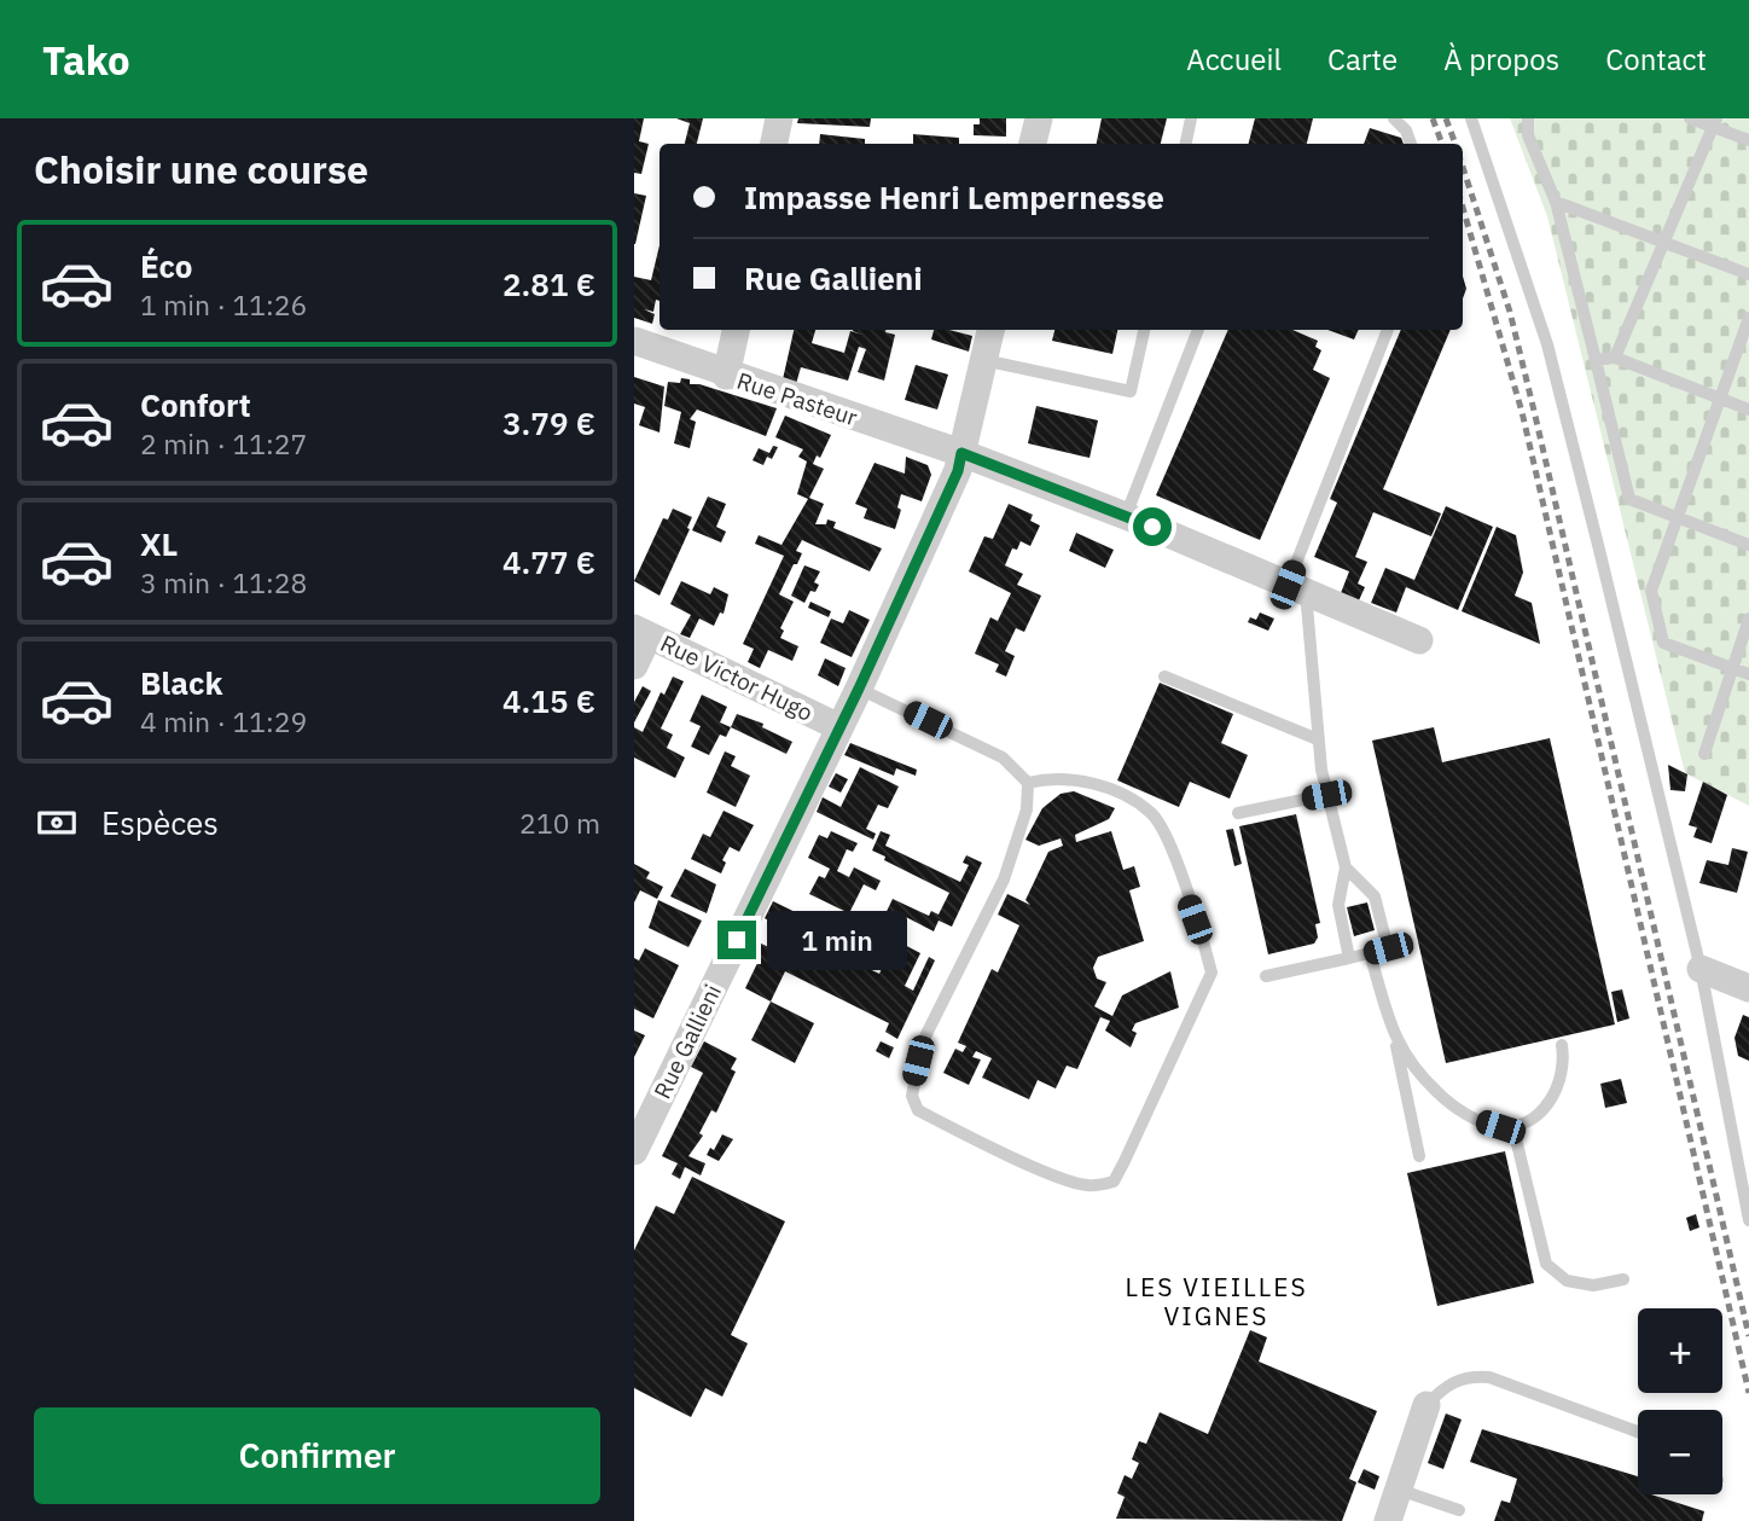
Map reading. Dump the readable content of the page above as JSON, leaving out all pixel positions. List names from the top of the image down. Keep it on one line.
{"streets":{"street":["Rue Pasteur","Rue Victor Hugo","Rue Gallieni"]},"crossings":[["Rue Pasteur","Rue Gallieni"],["Rue Victor Hugo","Rue Gallieni"]],"districts":["LES VIEILLES VIGNES"],"page":{"header":"Tako","nav":["Accueil","Carte","À propos","Contact"],"heading":"Choisir une course","banner":["Impasse Henri Lempernesse","Rue Gallieni"],"list":[{"name":"Éco","note":"1 min · 11:26","value":"2.81 €"},{"name":"Confort","note":"2 min · 11:27","value":"3.79 €"},{"name":"XL","note":"3 min · 11:28","value":"4.77 €"},{"name":"Black","note":"4 min · 11:29","value":"4.15 €"}],"pay":["Espèces","210 m"],"bubble":"1 min","map_buttons":["+","−"],"buttons":"Confirmer"}}
